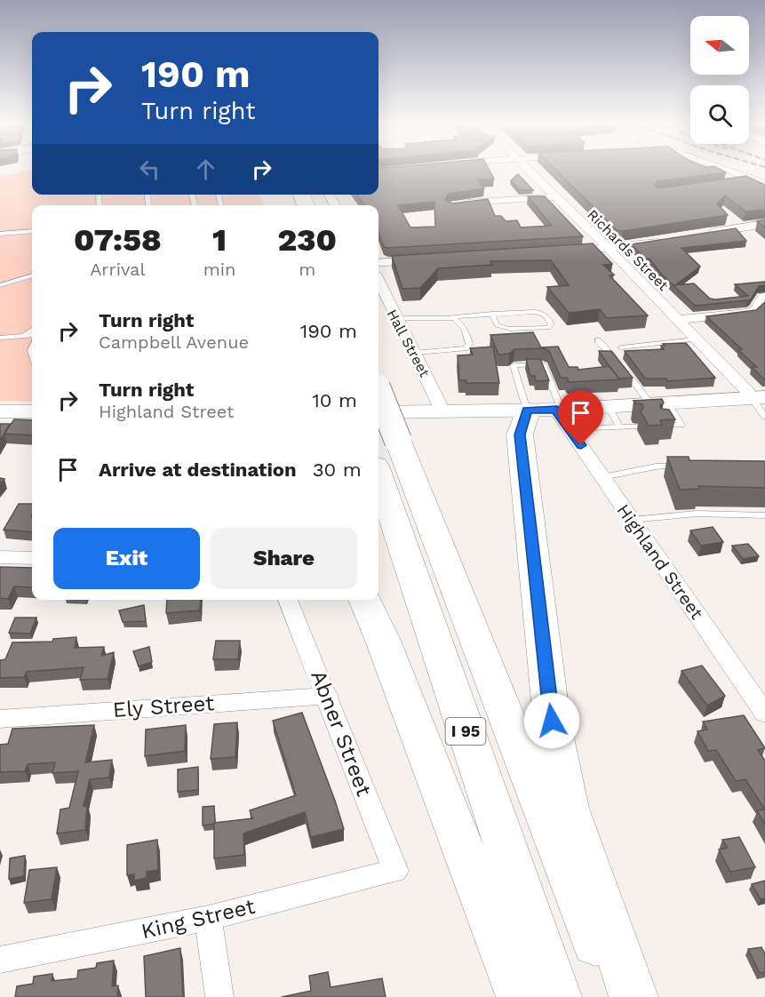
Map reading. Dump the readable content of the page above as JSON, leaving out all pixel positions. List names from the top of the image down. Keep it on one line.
{"streets":{"highway":["I 95"],"street":["Richards Street","Hall Street","Highland Street","Ely Street","Abner Street","King Street"]},"crossings":[["Ely Street","Abner Street"],["Abner Street","King Street"]],"north":"left","page":{"turn":["190 m","Turn right"],"eta":["07:58","Arrival","1","min","230","m"],"list":[{"name":"Turn right","note":"Campbell Avenue","value":"190 m"},{"name":"Turn right","note":"Highland Street","value":"10 m"},{"name":"Arrive at destination","value":"30 m"}],"buttons":["Exit","Share"]}}
